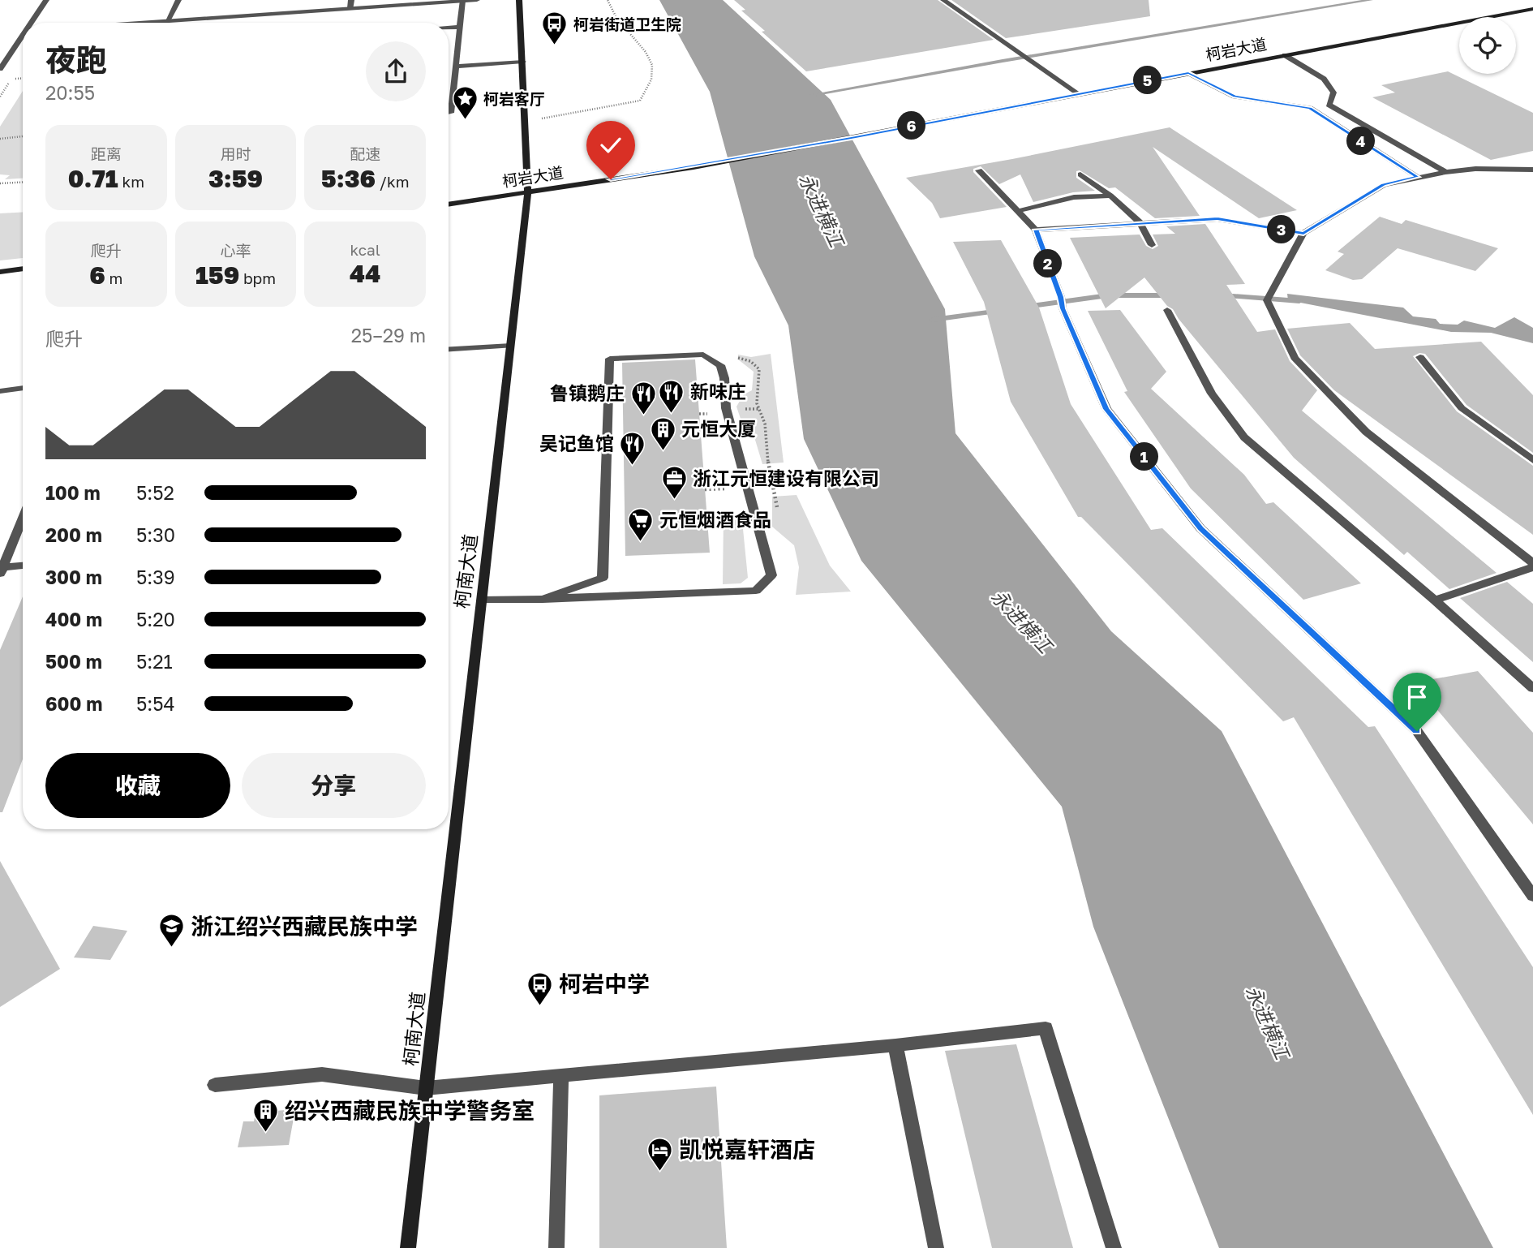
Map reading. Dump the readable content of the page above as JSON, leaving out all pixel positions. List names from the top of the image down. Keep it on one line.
{"streets":{"main road":["柯岩大道","柯南大道"]},"crossings":[["柯岩大道","柯南大道"]],"water":["永进横江"],"places":{"bus stop":["柯岩街道卫生院","柯岩中学"],"place":["柯岩客厅"],"restaurant":["新味庄","鲁镇鹅庄","吴记鱼馆"],"building":["元恒大厦","绍兴西藏民族中学警务室"],"office":["浙江元恒建设有限公司"],"supermarket":["元恒烟酒食品"],"school or university":["浙江绍兴西藏民族中学"],"hotel":["凯悦嘉轩酒店"]},"page":{"heading":["夜跑","20:55"],"pins":["5","6","4","3","2","1"],"stats":[["距离","0.71 km"],["用时","3:59"],["配速","5:36 /km"],["爬升","6 m"],["心率","159 bpm"],["kcal","44"]],"chart":["爬升","25–29 m"],"list":[{"name":"100 m","note":"5:52"},{"name":"200 m","note":"5:30"},{"name":"300 m","note":"5:39"},{"name":"400 m","note":"5:20"},{"name":"500 m","note":"5:21"},{"name":"600 m","note":"5:54"}],"buttons":["收藏","分享"]}}
